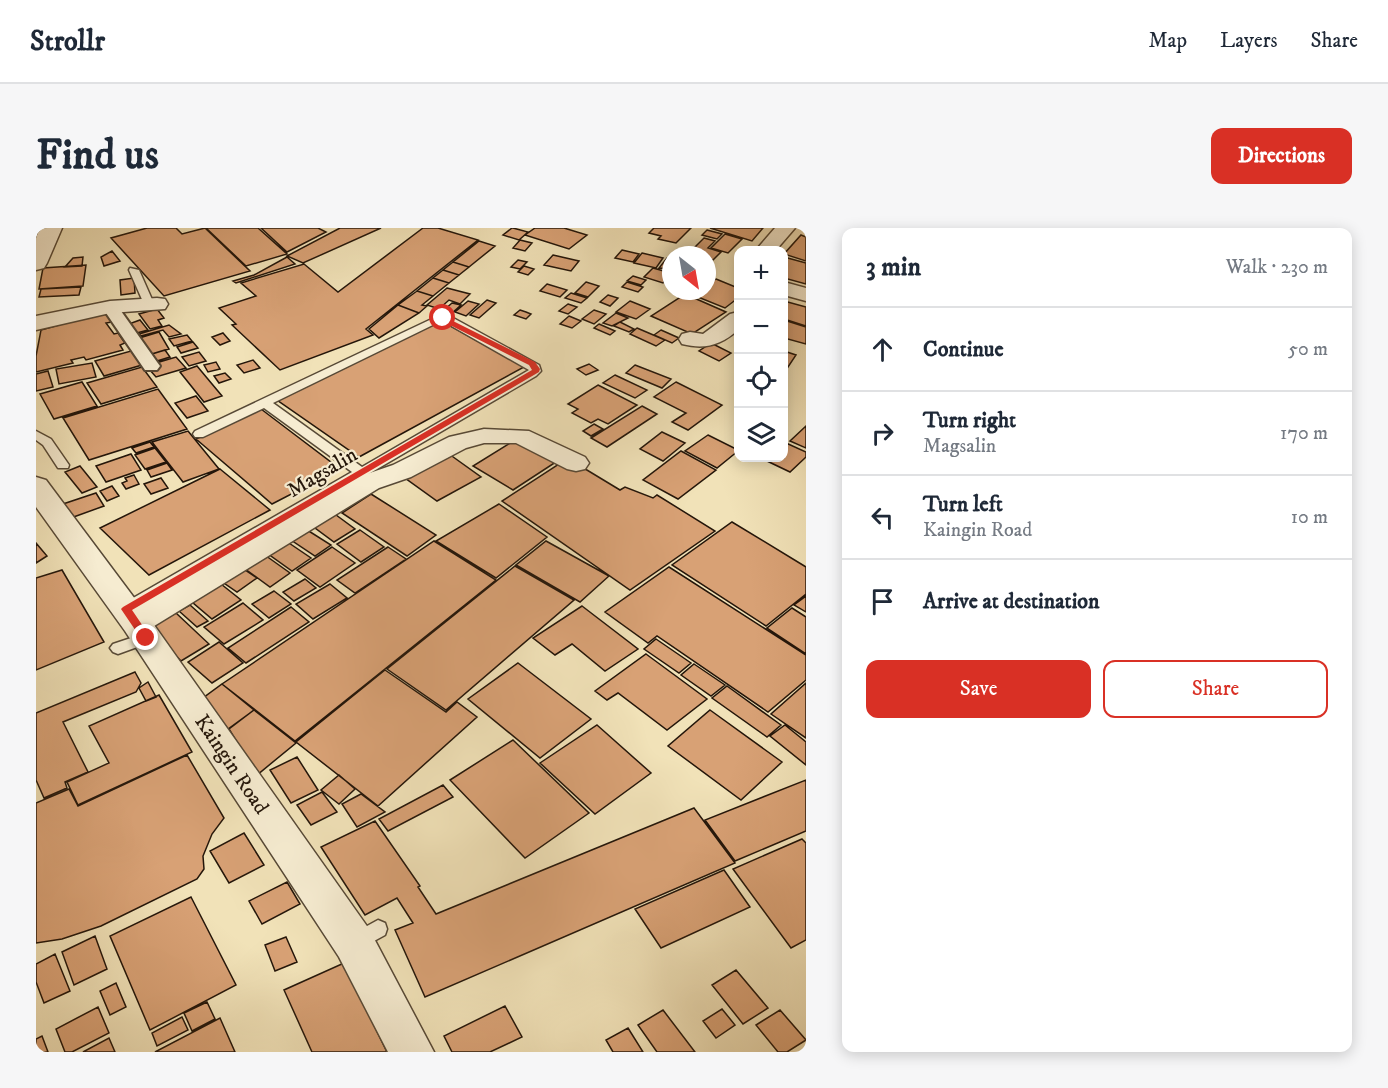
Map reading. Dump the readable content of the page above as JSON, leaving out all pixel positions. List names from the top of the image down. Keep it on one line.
{"streets":{"street":["Kaingin Road"],"lane":["Magsalin"]},"crossings":[["Magsalin","Kaingin Road"]],"north":"bottom right","page":{"header":"Strollr","nav":["Map","Layers","Share"],"buttons":["Directions",["Save","Share"]],"title":"Find us","heading":["3 min","Walk · 230 m"],"map_buttons":["+","−"],"list":[["Continue","50 m"],["Turn right","Magsalin","170 m"],["Turn left","Kaingin Road","10 m"],"Arrive at destination"]}}
